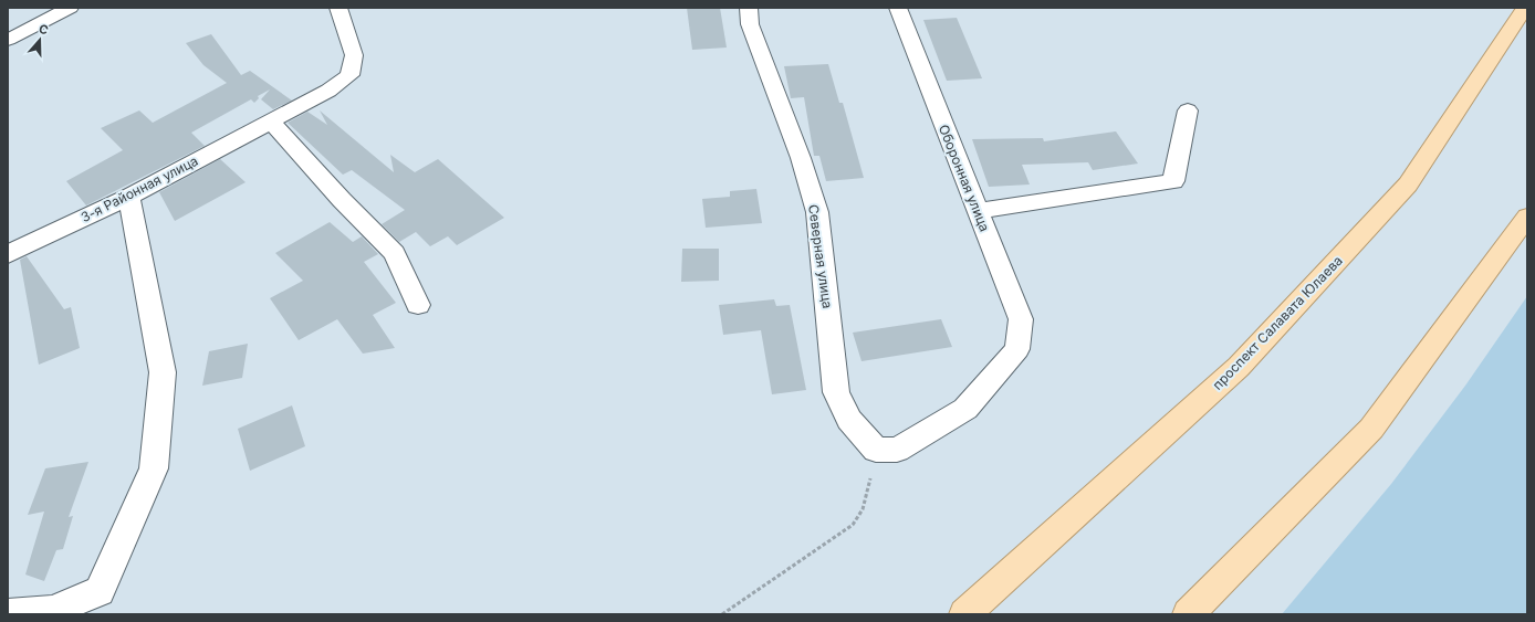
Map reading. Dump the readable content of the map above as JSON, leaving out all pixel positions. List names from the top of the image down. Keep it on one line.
{"streets":{"main road":["проспект Салавата Юлаева"],"street":["Оборонная улица","3-я Районная улица","Северная улица"]},"crossings":[["Оборонная улица","Северная улица"]],"north":"top"}
